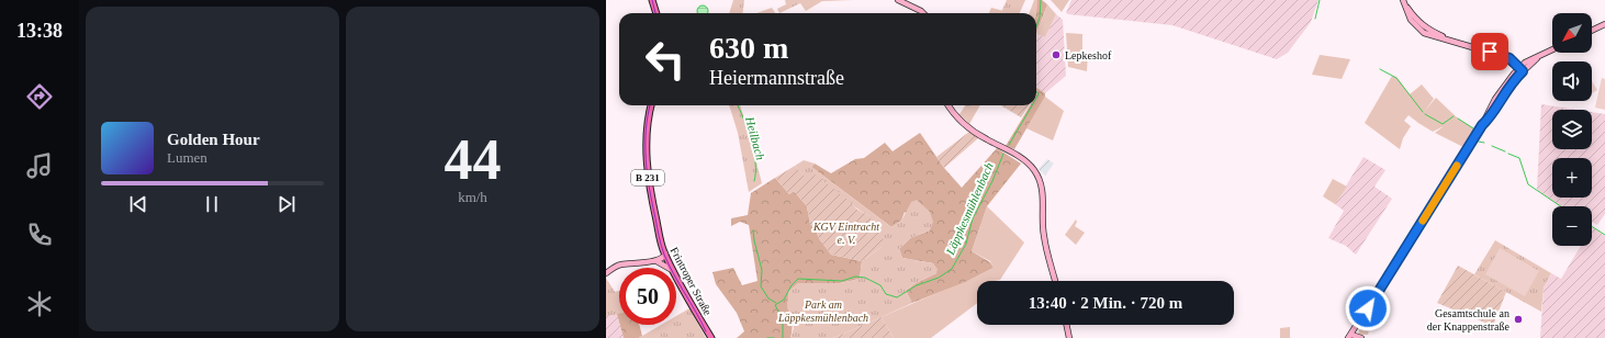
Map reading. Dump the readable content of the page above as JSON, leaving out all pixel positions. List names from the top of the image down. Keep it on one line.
{"streets":{"main road":["B 231","Frintroper Straße"]},"water":["Heilbach","Läppkesmühlenbach"],"parks":["KGV Eintracht e. V.","Park am Läppkesmühlenbach"],"places":["Lepkeshof","Gesamtschule an der Knappenstraße"],"north":"bottom left","page":{"tabs":"13:38","tile":["44","km/h"],"map_buttons":["+","−"],"turn":["630 m","Heiermannstraße"],"song":["Golden Hour","Lumen"],"limit":"50","trip":"13:40 · 2 Min. · 720 m"}}
